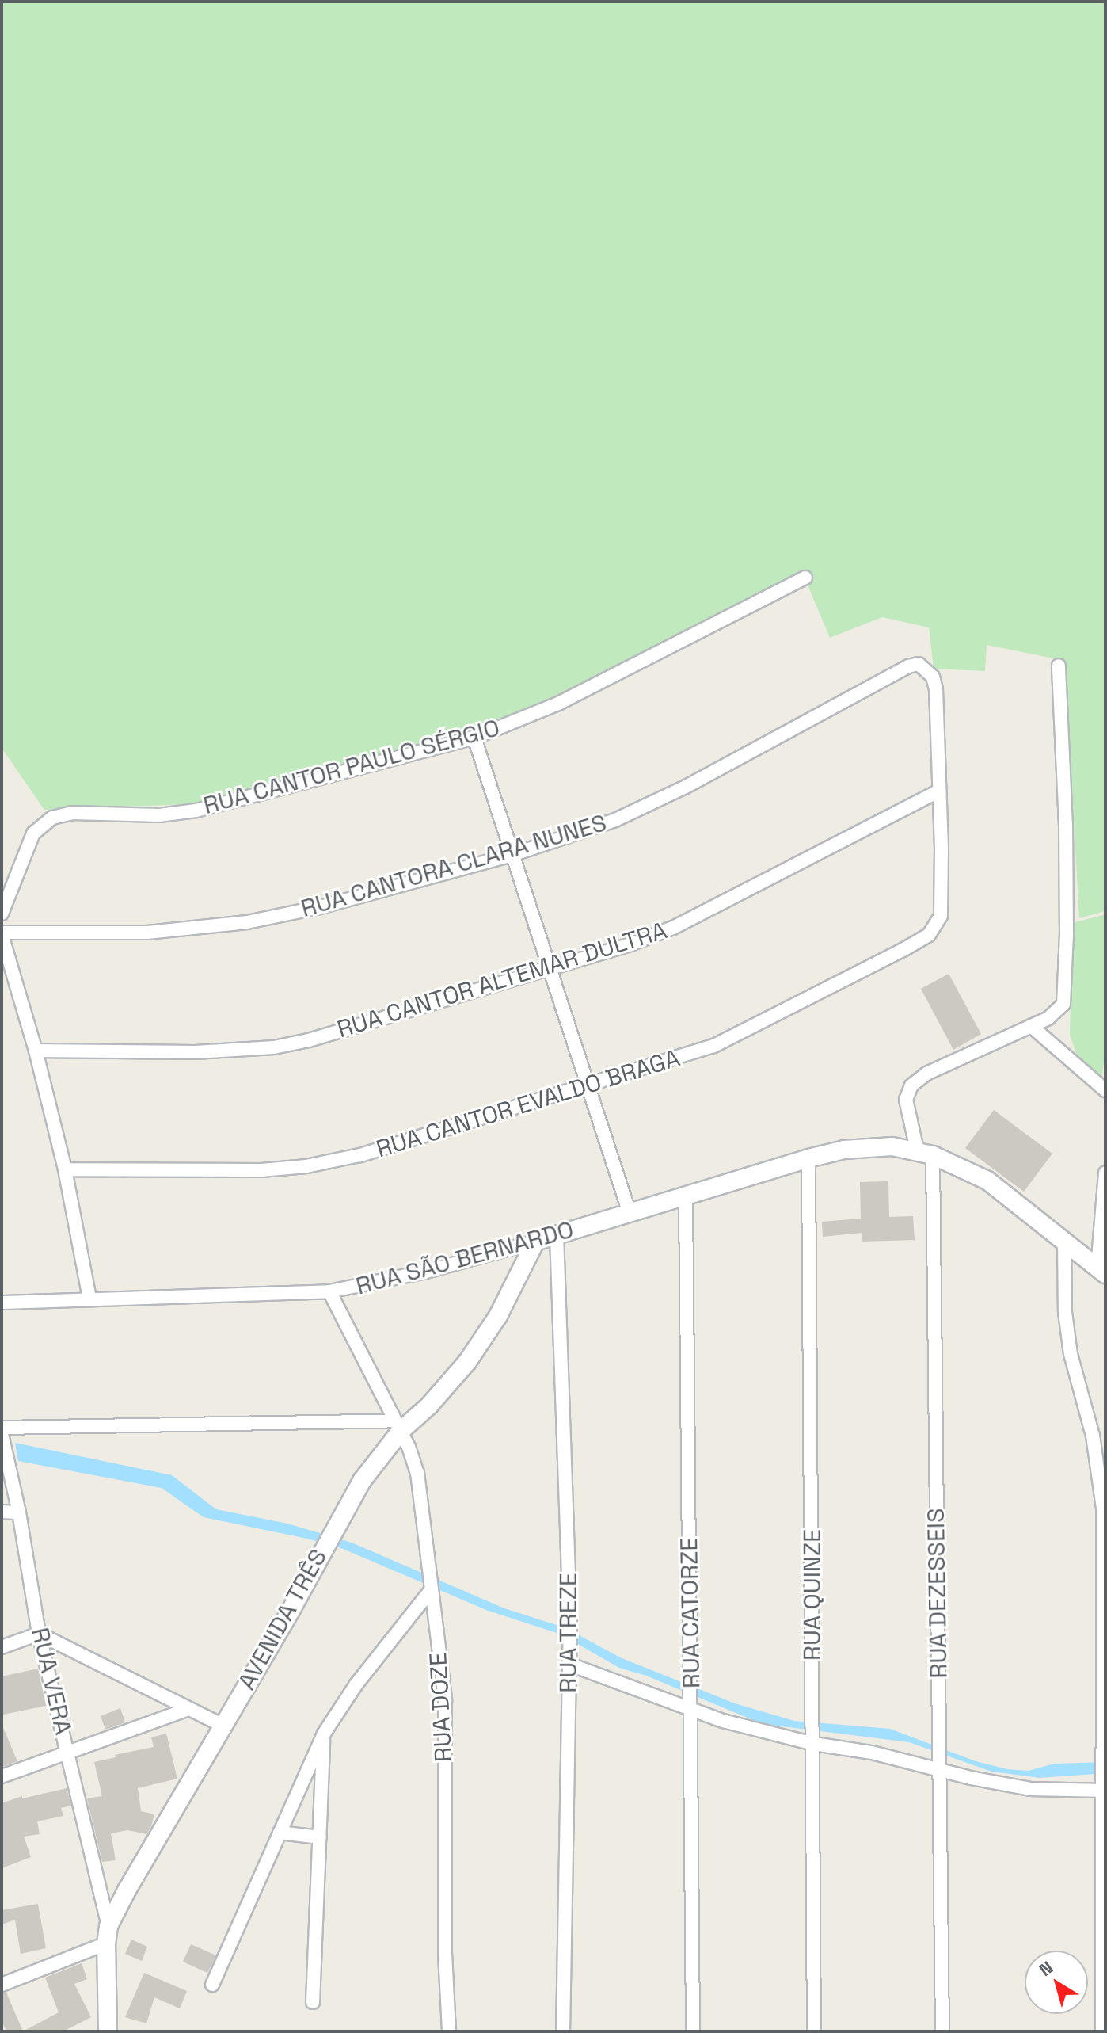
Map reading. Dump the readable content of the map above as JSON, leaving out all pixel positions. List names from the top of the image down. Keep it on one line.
{"streets":{"street":["RUA CANTOR PAULO SÉRGIO","RUA CANTORA CLARA NUNES","RUA CANTOR ALTEMAR DULTRA","RUA CANTOR EVALDO BRAGA","RUA SÃO BERNARDO","RUA DEZESSEIS","RUA QUINZE","RUA CATORZE","AVENIDA TRÊS","RUA TREZE","RUA VERA","RUA DOZE"]},"crossings":[["RUA CANTORA CLARA NUNES","RUA CANTOR ALTEMAR DULTRA"],["RUA CANTORA CLARA NUNES","RUA CANTOR EVALDO BRAGA"],["RUA CANTOR ALTEMAR DULTRA","RUA CANTOR EVALDO BRAGA"],["RUA SÃO BERNARDO","RUA DEZESSEIS"],["RUA SÃO BERNARDO","RUA QUINZE"],["RUA SÃO BERNARDO","RUA CATORZE"],["RUA SÃO BERNARDO","AVENIDA TRÊS"],["RUA SÃO BERNARDO","RUA TREZE"],["RUA SÃO BERNARDO","RUA DOZE"],["AVENIDA TRÊS","RUA VERA"],["AVENIDA TRÊS","RUA DOZE"]],"north":"top left"}
